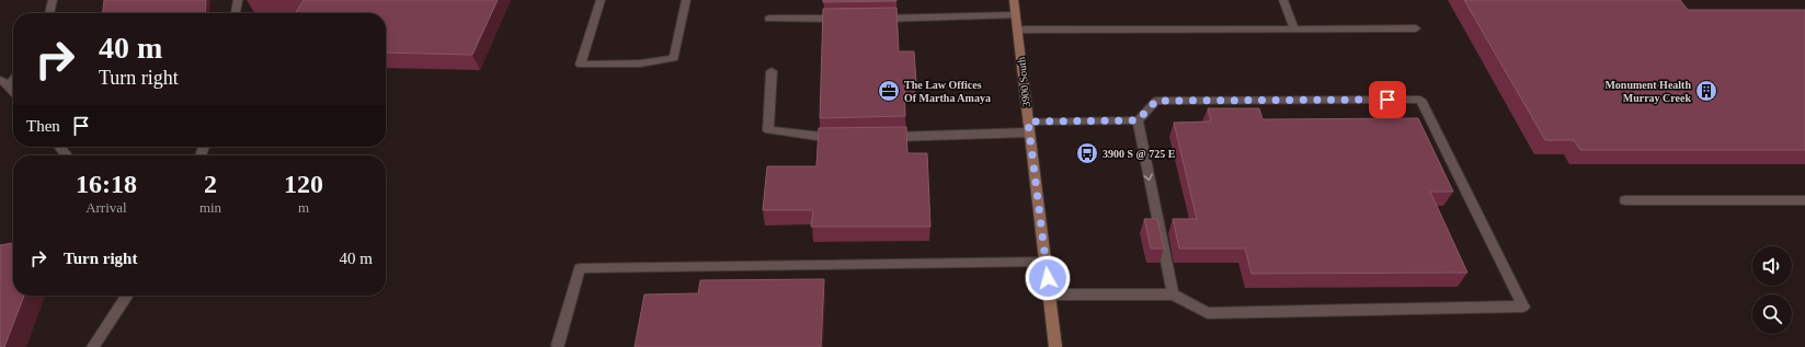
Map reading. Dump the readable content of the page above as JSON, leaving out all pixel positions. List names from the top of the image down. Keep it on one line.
{"streets":{"main road":["3900 South"]},"places":{"office":["The Law Offices Of Martha Amaya"],"building":["Monument Health Murray Creek"],"bus stop":["3900 S @ 725 E"]},"page":{"turn":["40 m","Turn right"],"then":"Then","eta":["16:18","Arrival","2","min","120","m"],"list":[{"name":"Turn right","value":"40 m"}]}}
